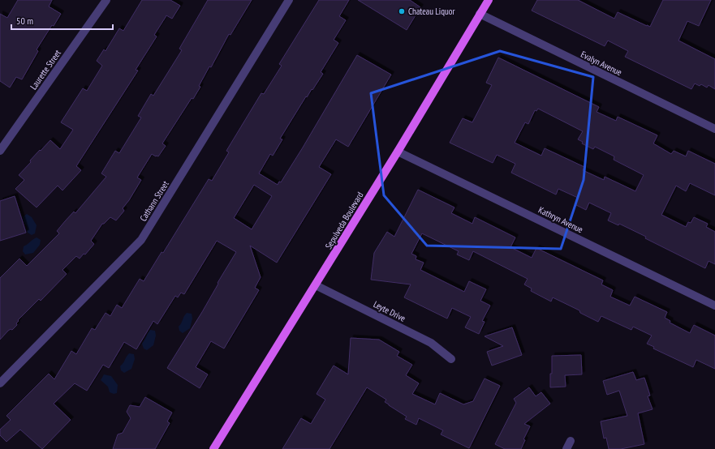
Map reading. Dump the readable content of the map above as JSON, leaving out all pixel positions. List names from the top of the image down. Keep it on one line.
{"streets":{"main road":["Sepulveda Boulevard"],"street":["Evalyn Avenue","Laurette Street","Cathann Street","Kathryn Avenue","Leyte Drive"]},"crossings":[["Evalyn Avenue","Sepulveda Boulevard"],["Kathryn Avenue","Sepulveda Boulevard"],["Sepulveda Boulevard","Leyte Drive"]],"places":["Chateau Liquor"],"scale_bar":"50 m"}
